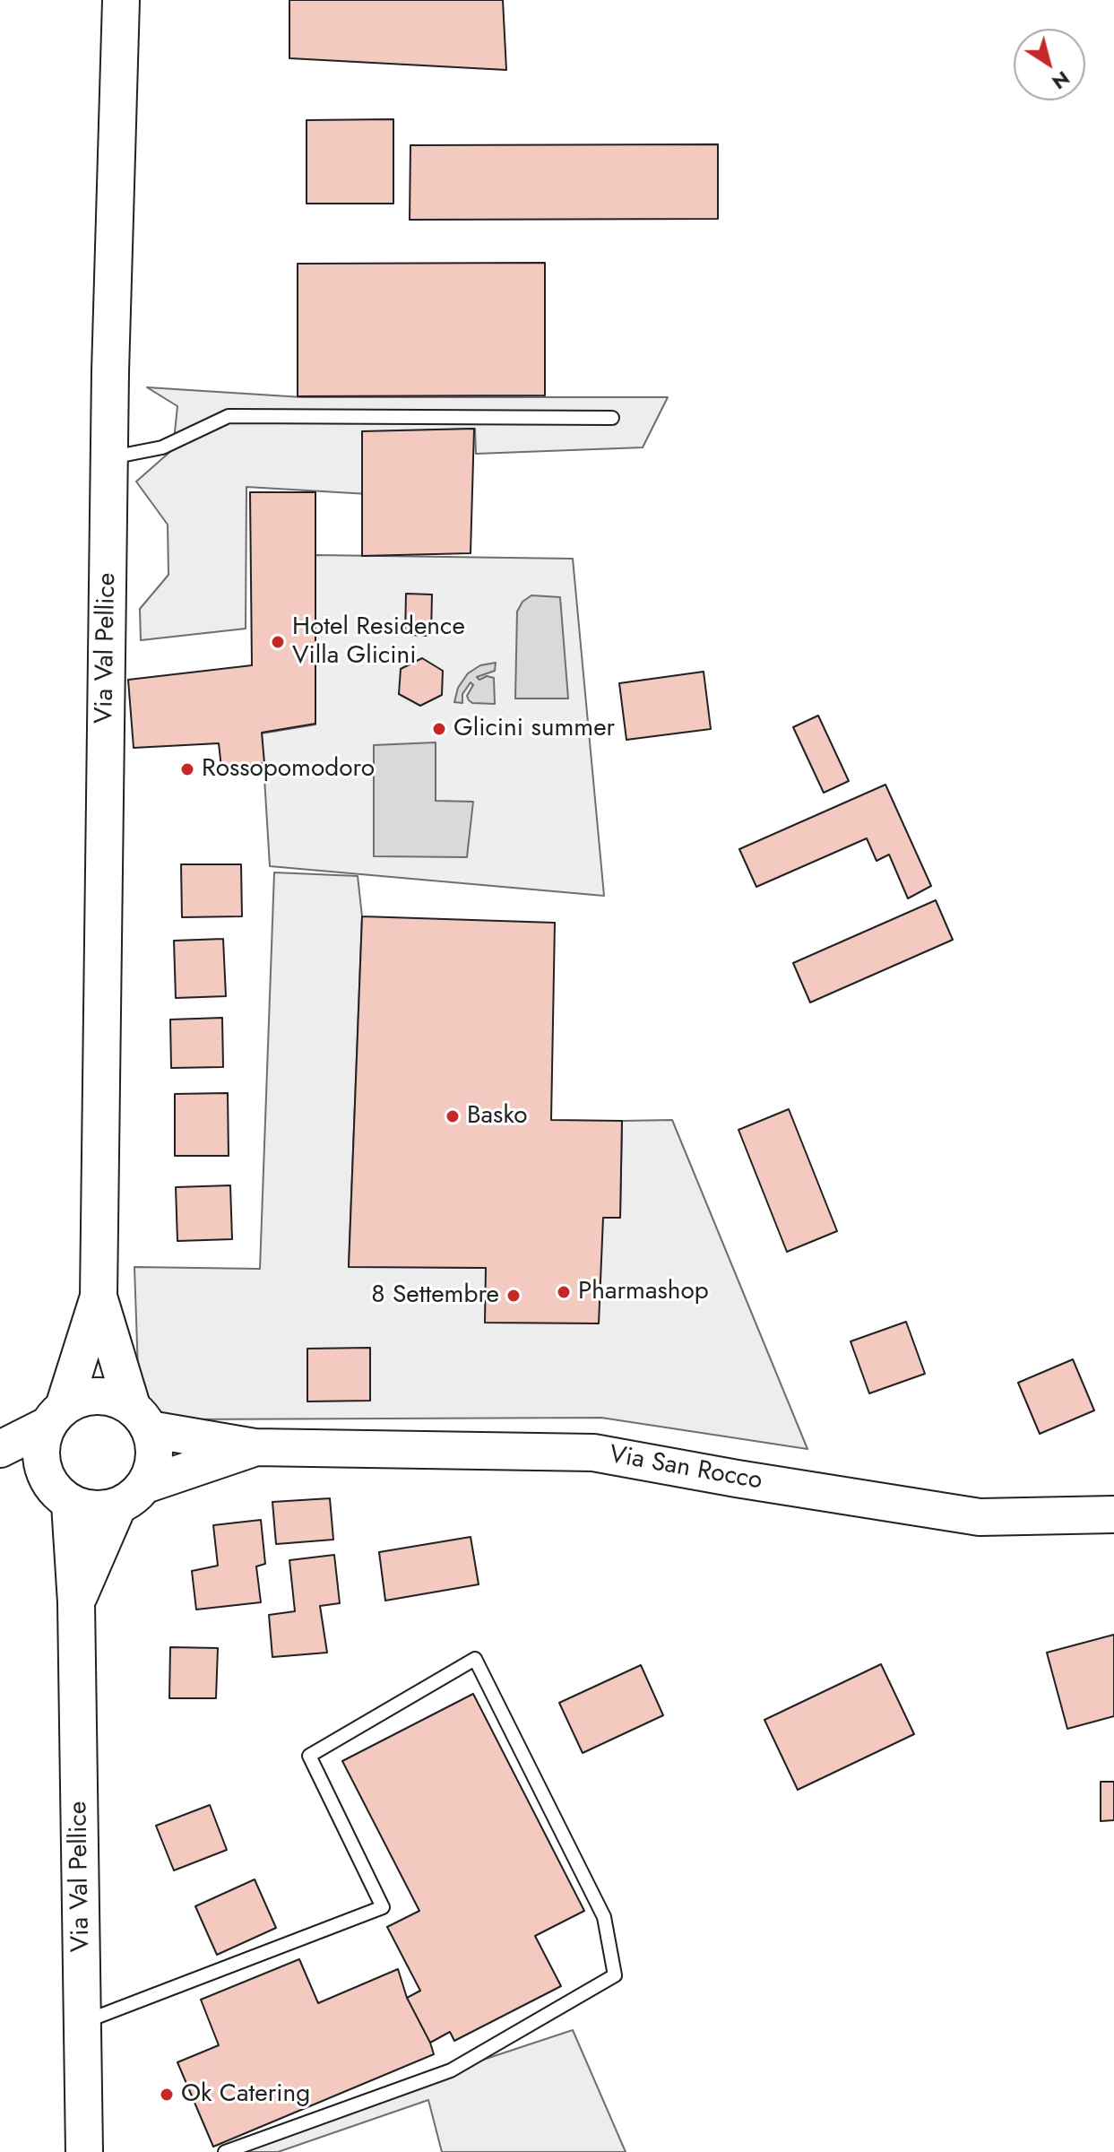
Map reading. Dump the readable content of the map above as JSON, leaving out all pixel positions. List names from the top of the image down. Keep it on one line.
{"streets":{"street":["Via Val Pellice","Via San Rocco"]},"crossings":[["Via Val Pellice","Via San Rocco"]],"places":["Hotel Residence Villa Glicini","Glicini summer","Rossopomodoro","Basko","Pharmashop","8 Settembre","Ok Catering"],"north":"bottom right"}
